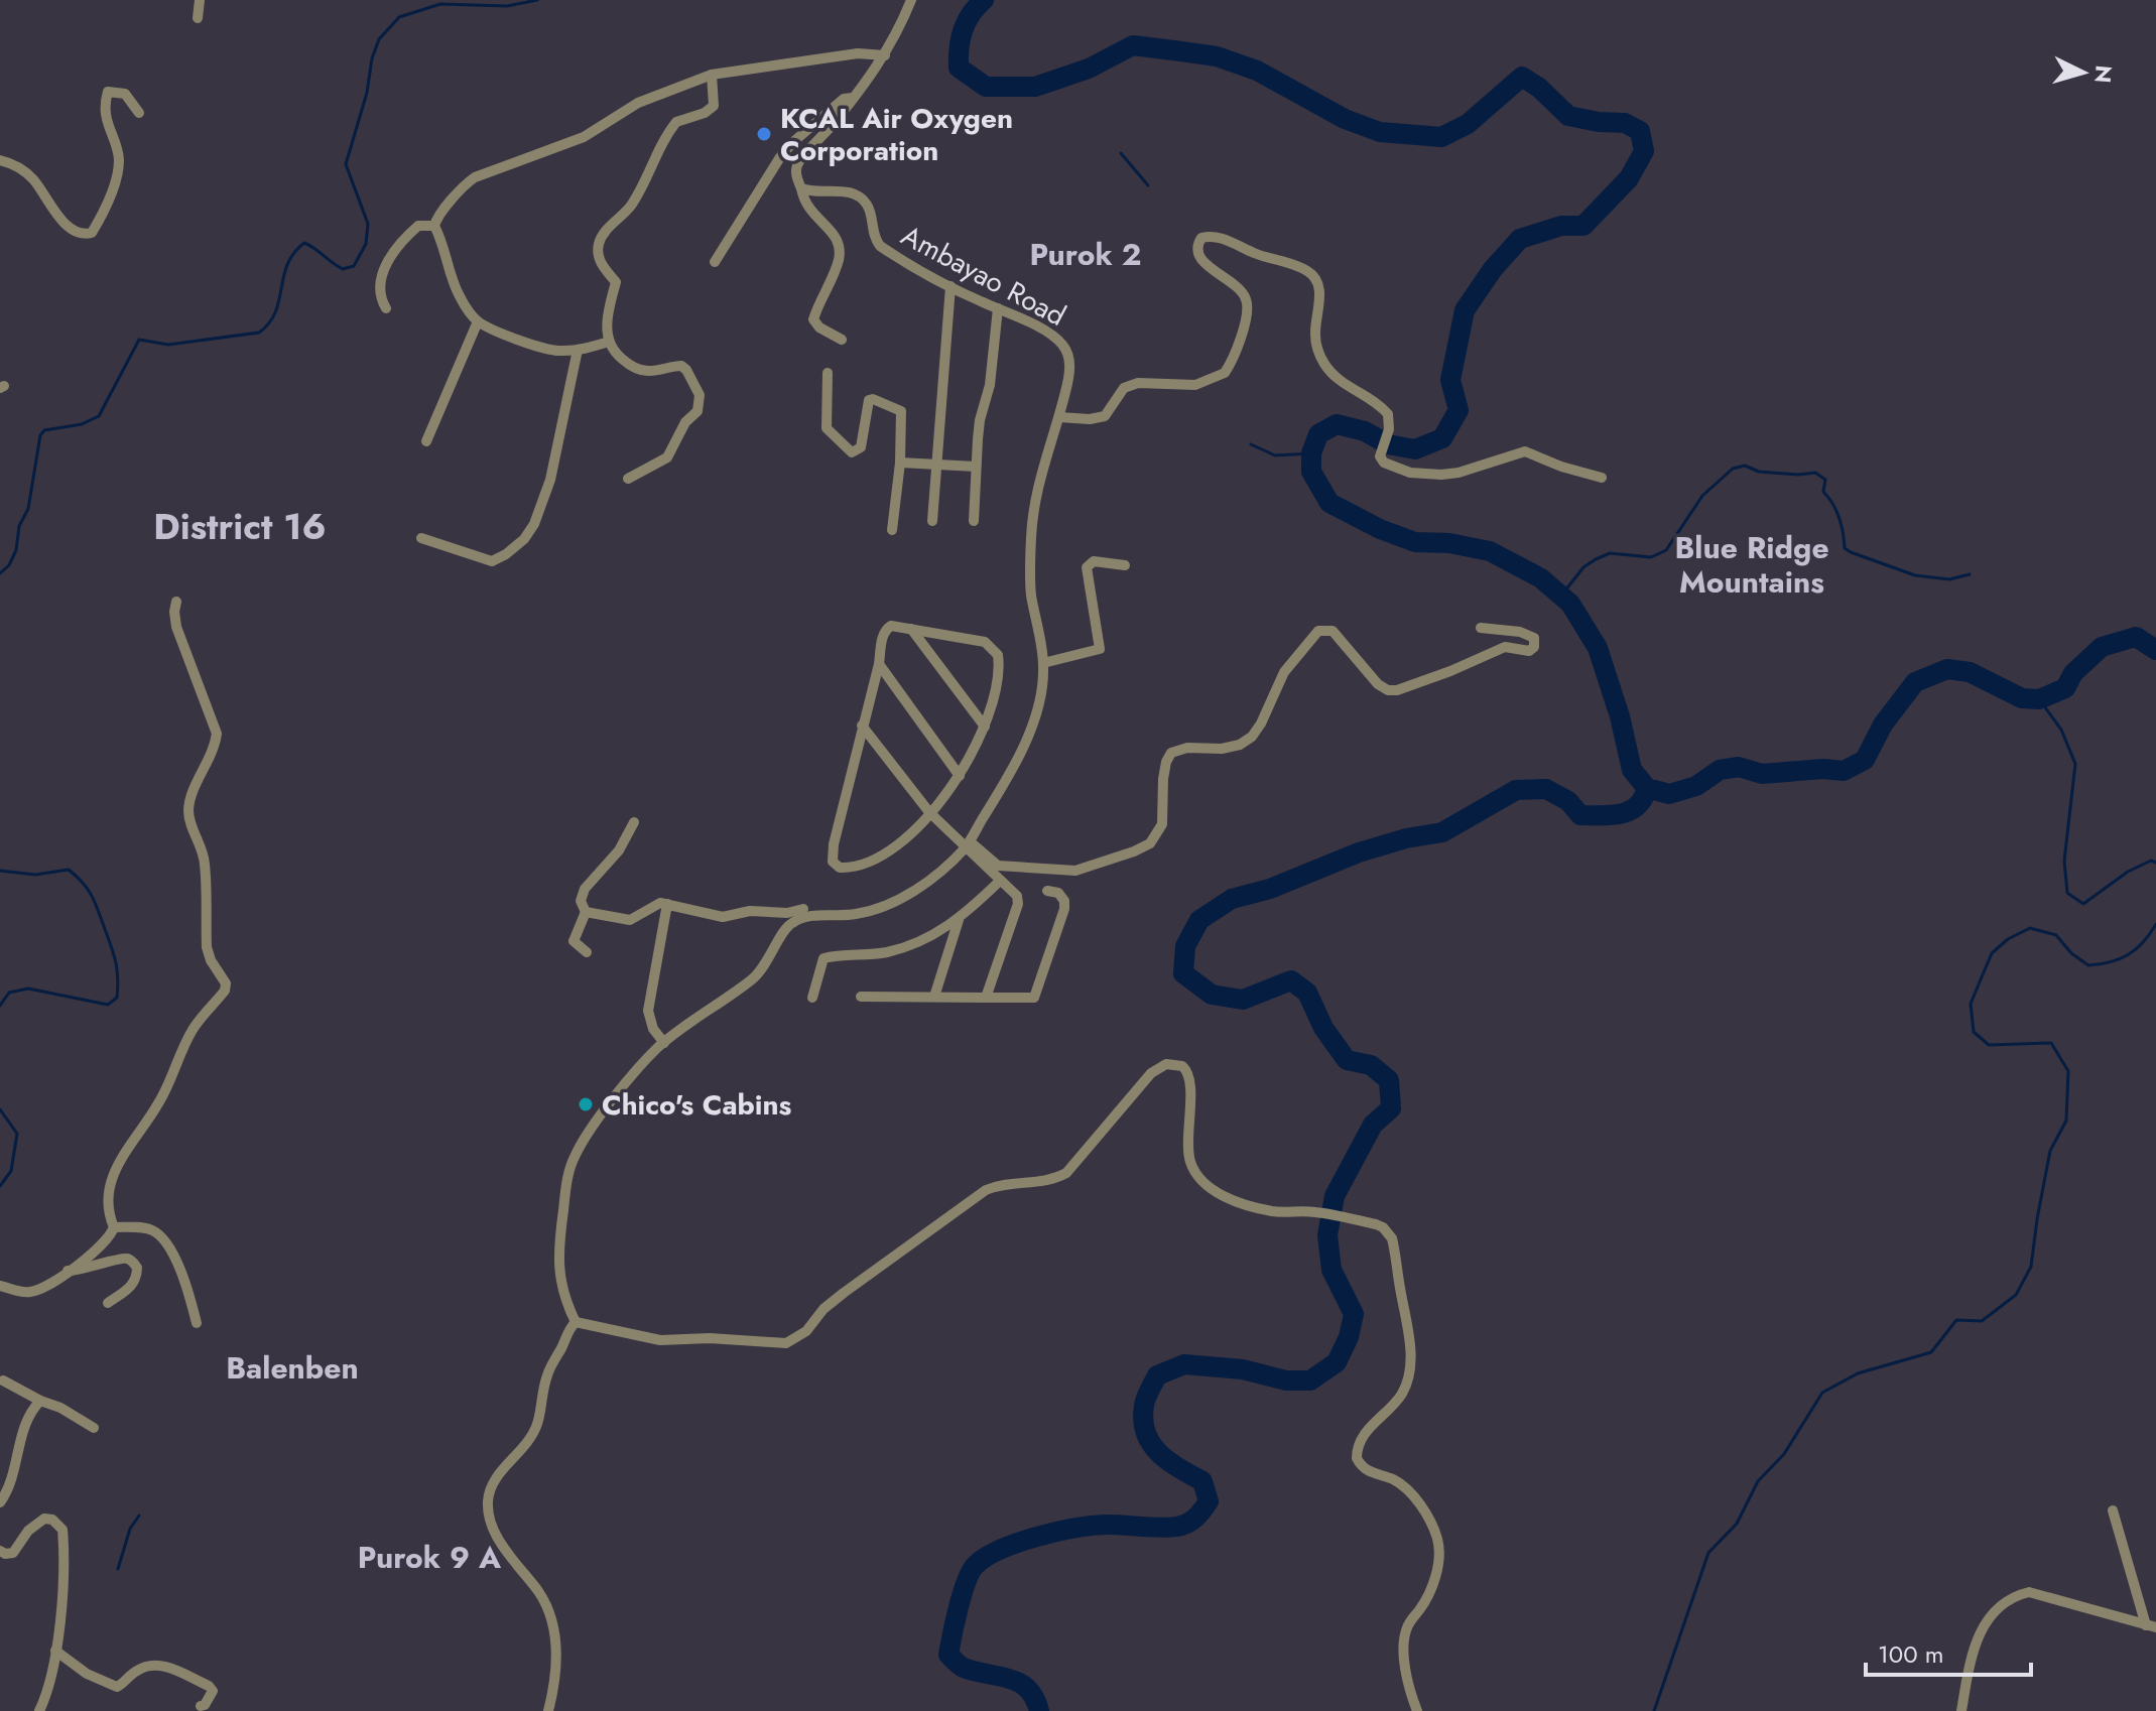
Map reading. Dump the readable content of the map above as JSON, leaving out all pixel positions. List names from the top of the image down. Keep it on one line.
{"streets":{"street":["Ambayao Road"]},"districts":["Purok 2","District 16","Blue Ridge Mountains","Balenben","Purok 9 A"],"places":["KCAL Air Oxygen Corporation","Chico's Cabins"],"scale_bar":"100 m","north":"right"}
